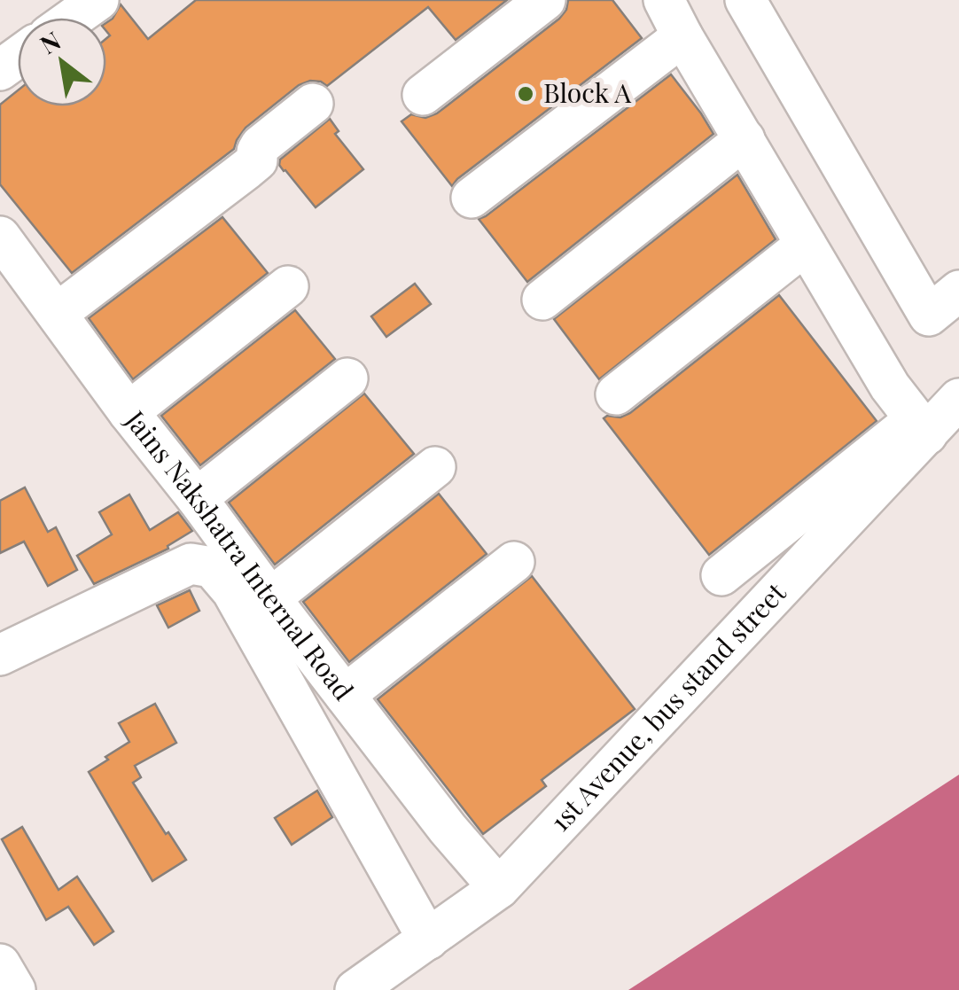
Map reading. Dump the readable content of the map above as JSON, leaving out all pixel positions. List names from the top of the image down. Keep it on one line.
{"streets":{"street":["Jains Nakshatra Internal Road","1st Avenue, bus stand street"]},"crossings":[["Jains Nakshatra Internal Road","1st Avenue, bus stand street"]],"places":["Block A"],"north":"top left"}
